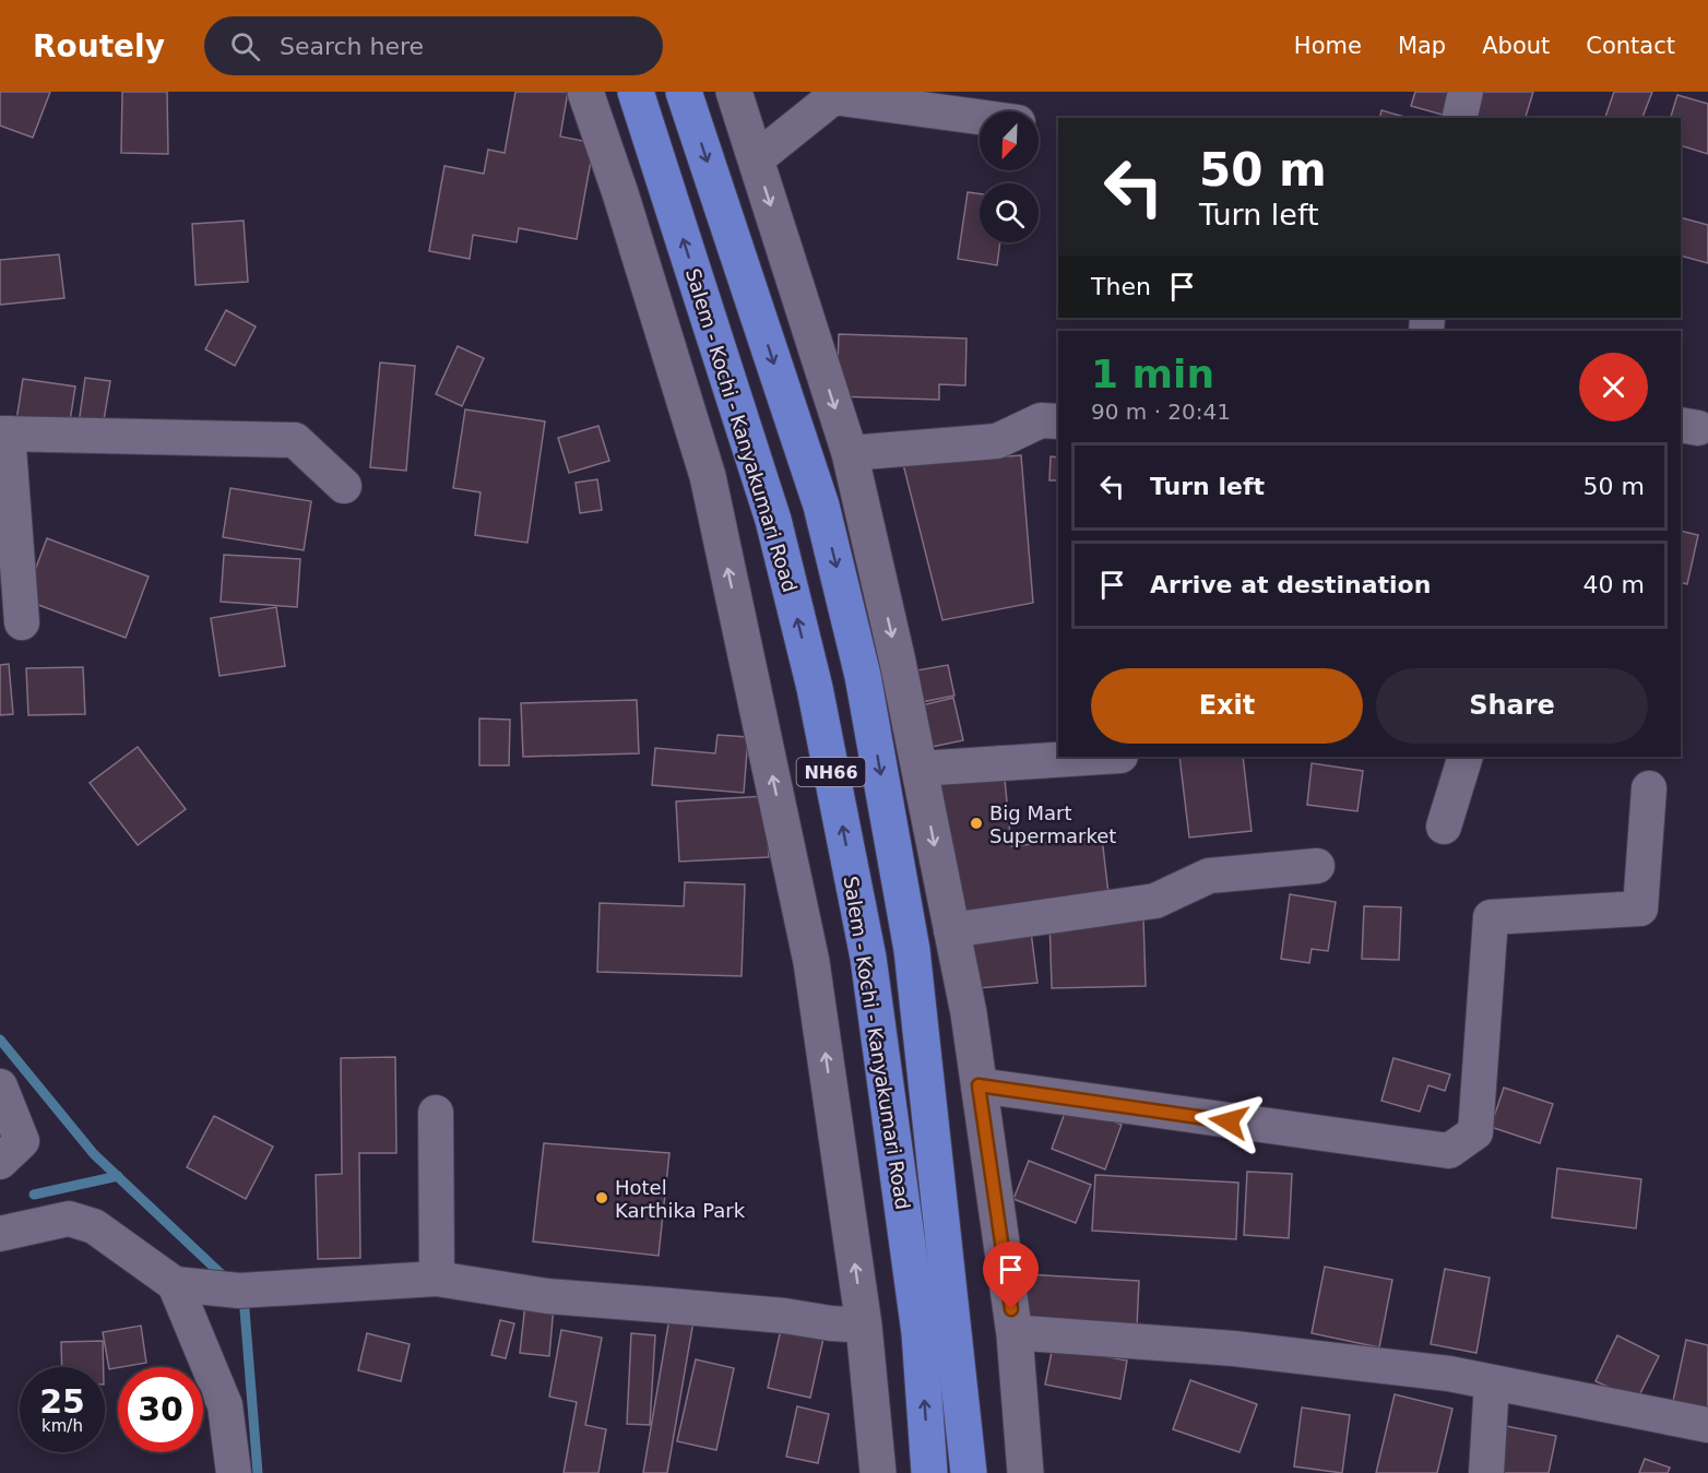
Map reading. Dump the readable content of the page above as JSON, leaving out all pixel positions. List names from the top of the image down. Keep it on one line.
{"streets":{"highway":["Salem - Kochi - Kanyakumari Road","NH66"]},"places":["Big Mart Supermarket","Hotel Karthika Park"],"north":"bottom left","page":{"header":"Routely","search":"Search here","nav":["Home","Map","About","Contact"],"turn":["50 m","Turn left"],"then":"Then","heading":["1 min","90 m · 20:41"],"list":[{"name":"Turn left","value":"50 m"},{"name":"Arrive at destination","value":"40 m"}],"buttons":["Exit","Share"],"speed":"25 km/h","limit":"30"}}
